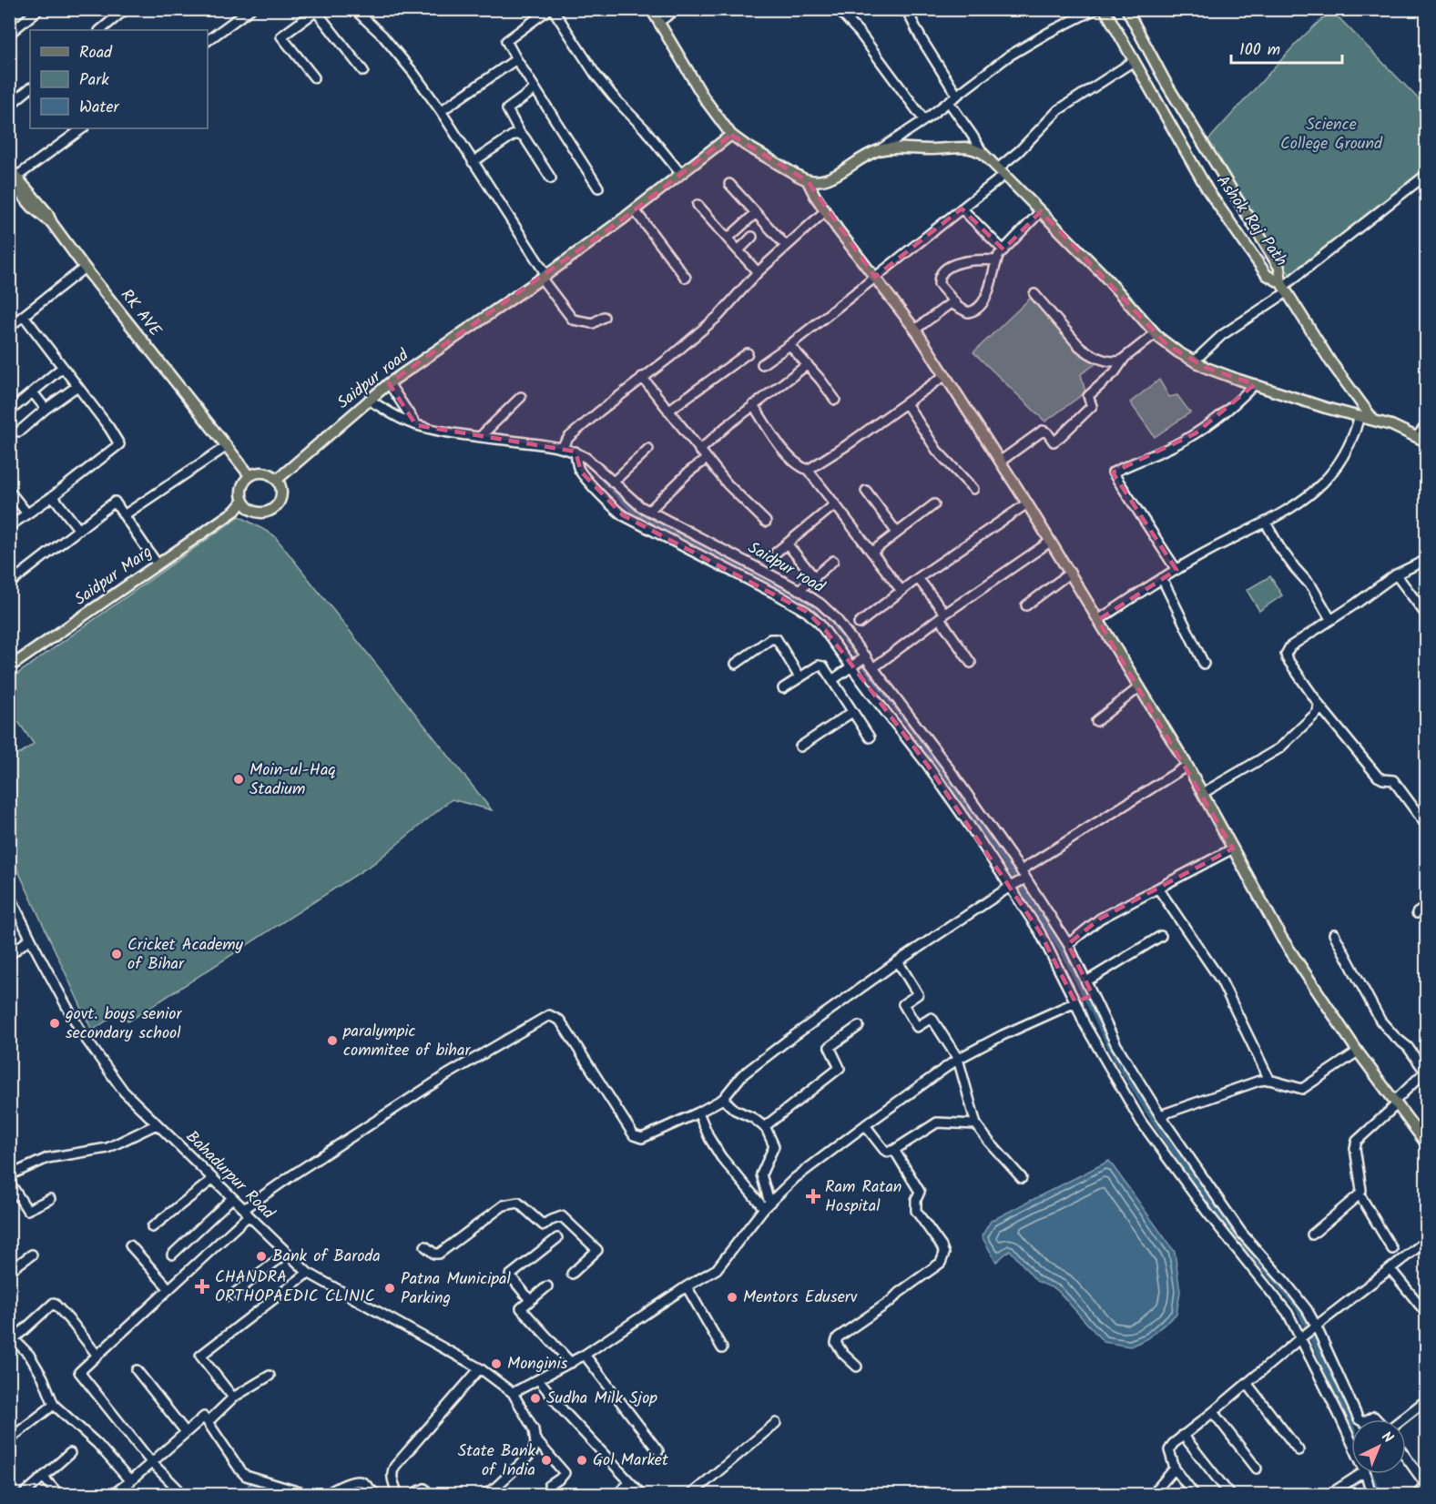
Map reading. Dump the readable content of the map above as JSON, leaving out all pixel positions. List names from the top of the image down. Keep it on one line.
{"streets":{"main road":["Ashok Raj Path","RK AVE","Saidpur road","Saidpur Marg"],"street":["Bahadurpur Road"]},"crossings":[["RK AVE","Saidpur road"]],"parks":["Science College Ground"],"places":{"other":["Moin-ul-Haq Stadium","Cricket Academy of Bihar","govt. boys senior secondary school","paralympic commitee of bihar","Bank of Baroda","Patna Municipal Parking","Mentors Eduserv","Monginis","Sudha Milk Sjop","State Bank of India","Gol Market"],"health":["Ram Ratan Hospital","CHANDRA ORTHOPAEDIC CLINIC"]},"legend":["Road","Park","Water"],"scale_bar":"100 m","north":"top right"}
